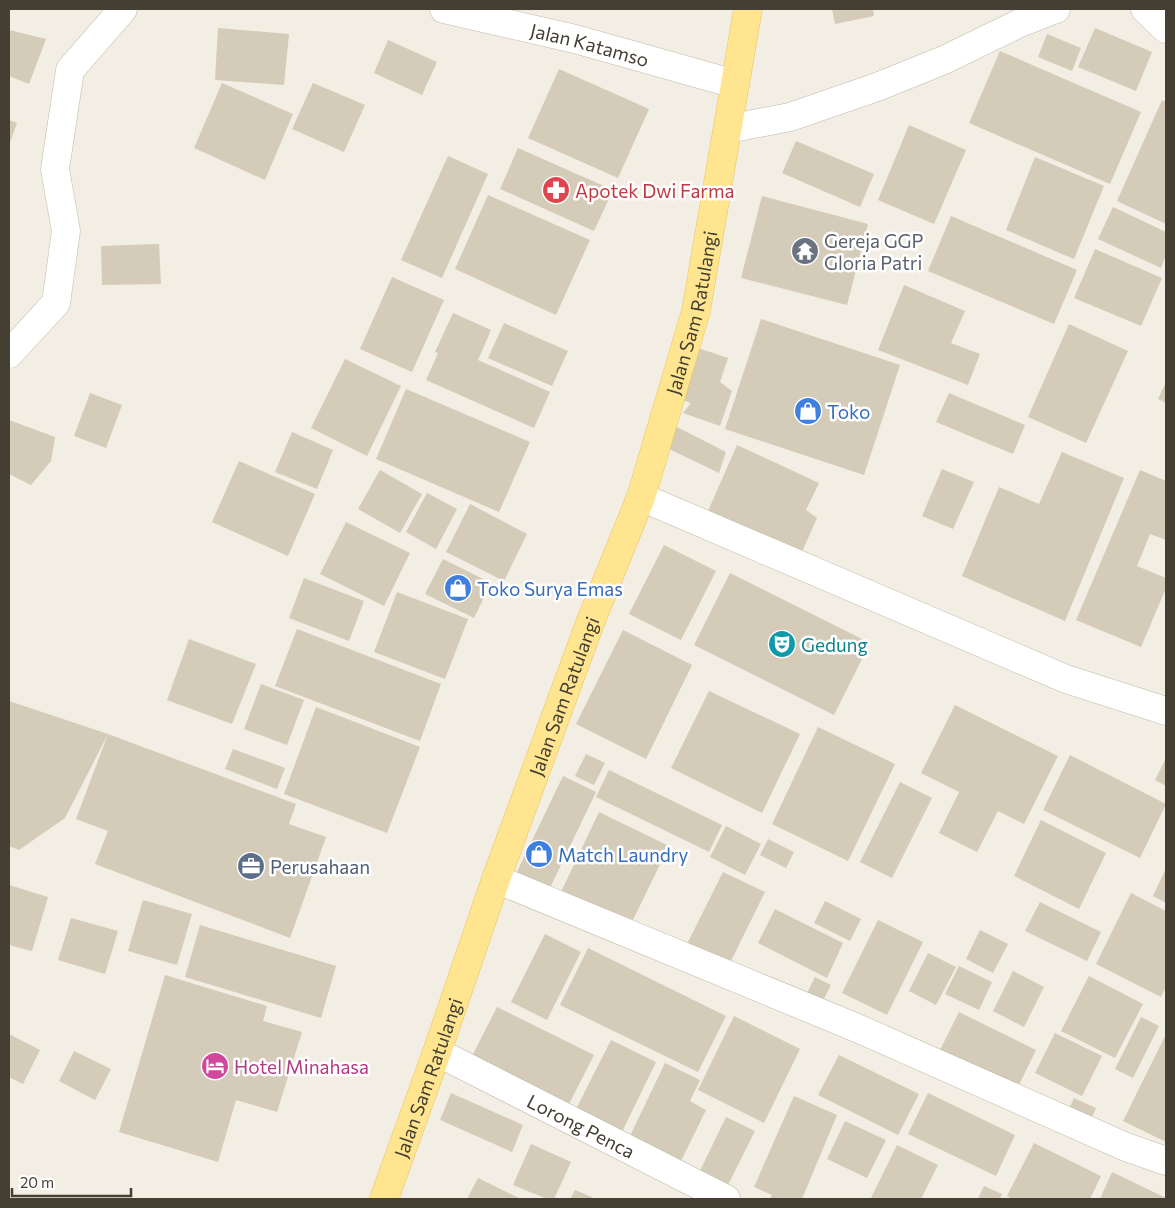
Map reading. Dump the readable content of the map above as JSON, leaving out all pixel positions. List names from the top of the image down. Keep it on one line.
{"streets":{"main road":["Jalan Sam Ratulangi"],"street":["Jalan Katamso","Lorong Penca"]},"crossings":[["Jalan Katamso","Jalan Sam Ratulangi"],["Jalan Sam Ratulangi","Lorong Penca"]],"places":{"pharmacy":["Apotek Dwi Farma"],"temple":["Gereja GGP Gloria Patri"],"shop":["Toko","Toko Surya Emas","Match Laundry"],"theatre":["Gedung"],"office":["Perusahaan"],"hotel":["Hotel Minahasa"]},"scale_bar":"20 m"}
